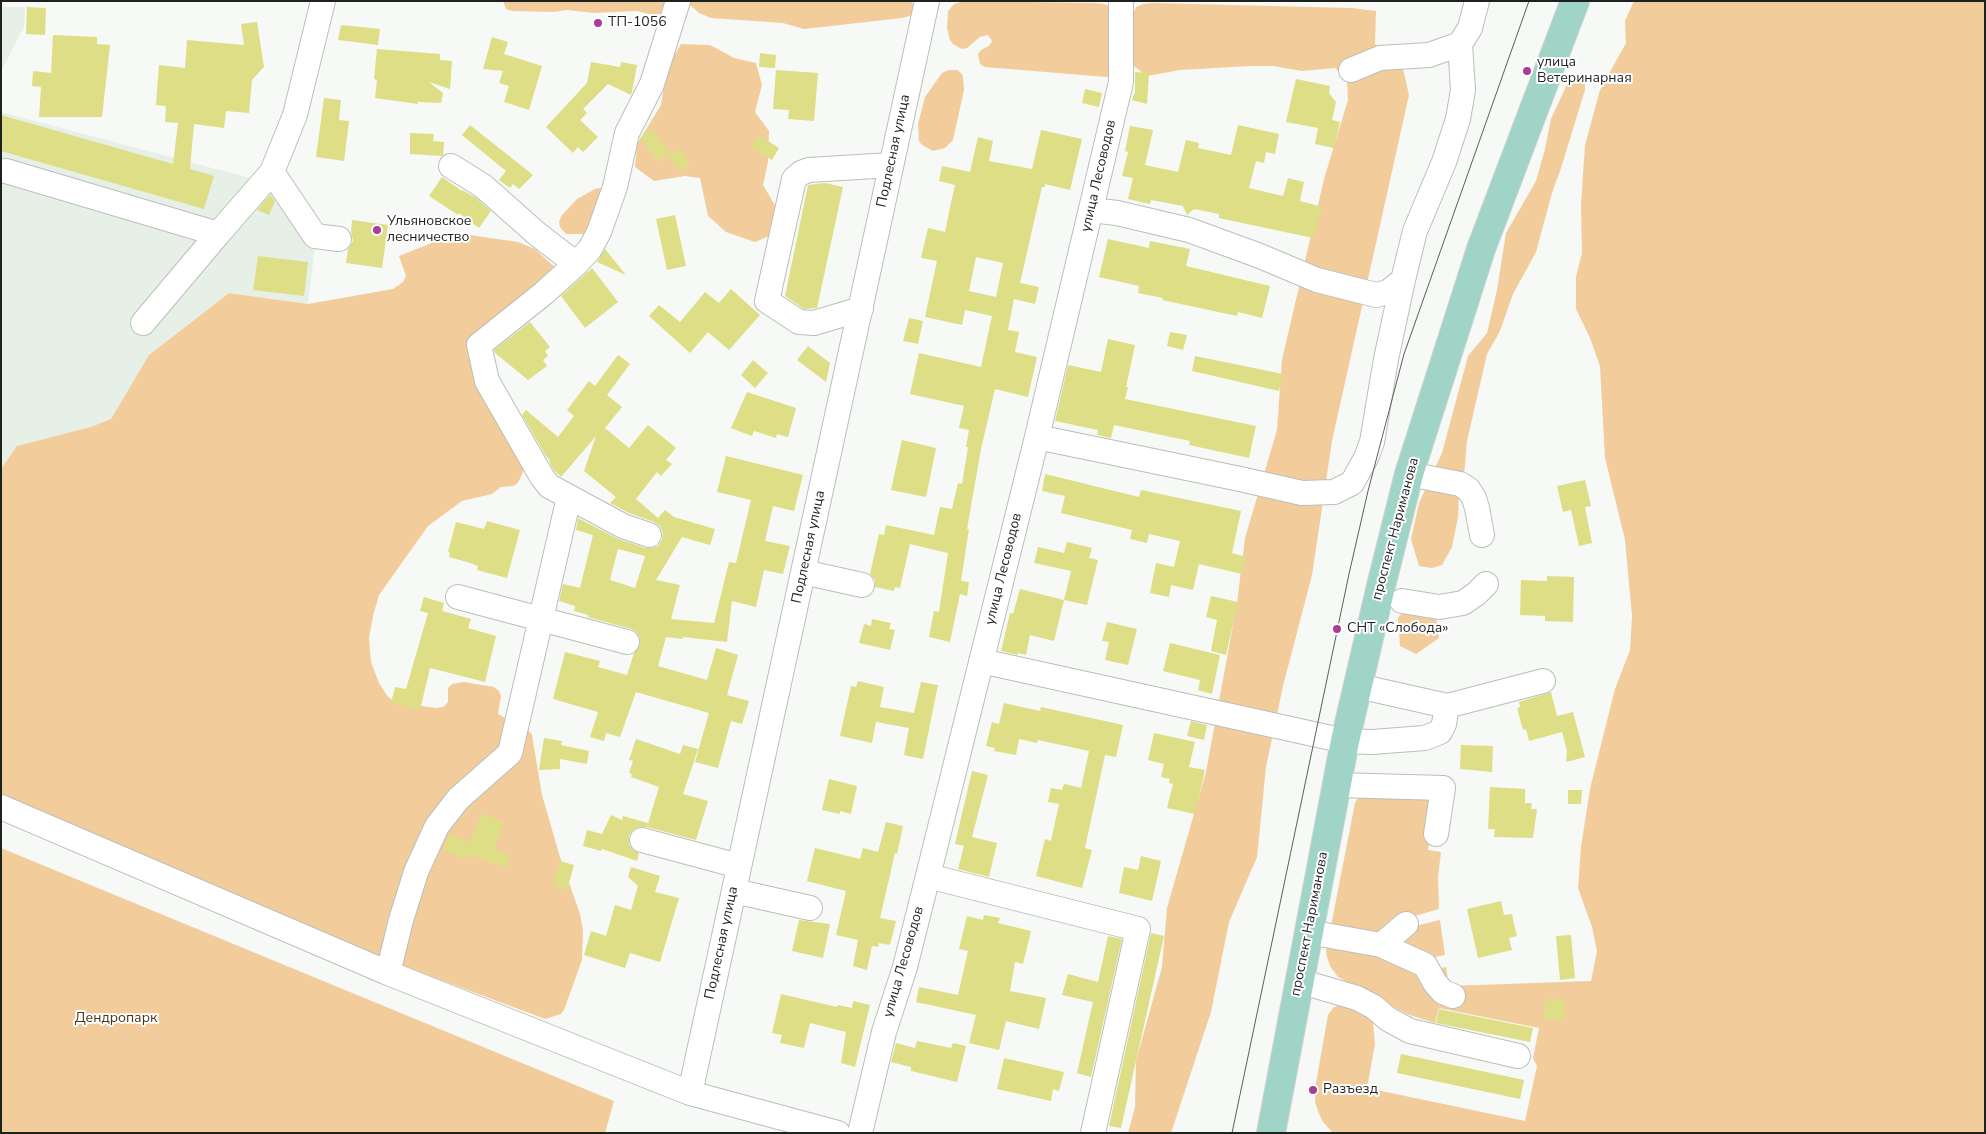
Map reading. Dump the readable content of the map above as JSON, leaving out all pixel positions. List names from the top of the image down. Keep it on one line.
{"streets":{"main road":["проспект Нариманова"],"street":["Подлесная улица","улица Лесоводов"]},"parks":["Дендропарк"],"places":["ТП-1056","улица Ветеринарная","Ульяновское лесничество","СНТ «Слобода»","Разъезд"]}
